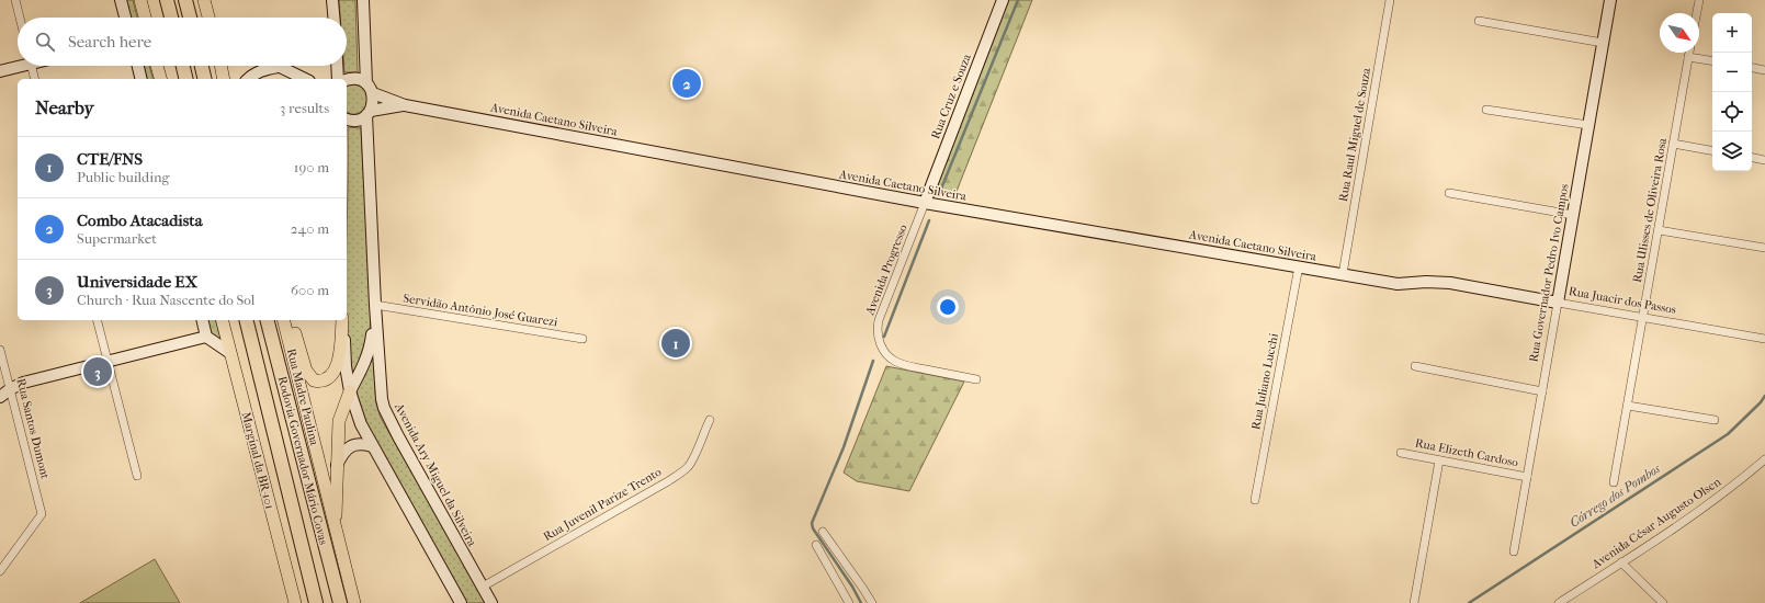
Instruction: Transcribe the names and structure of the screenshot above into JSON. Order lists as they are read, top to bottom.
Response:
{
  "streets": {
    "highway": ["Rodovia Governador Mário Covas"],
    "main road": ["Rua Madre Paulina", "Marginal da BR-101"],
    "street": [
      "Rua Cruz e Souza",
      "Avenida Caetano Silveira",
      "Rua Raul Miguel de Souza",
      "Rua Ulisses de Oliveira Rosa",
      "Avenida Progresso",
      "Rua Governador Pedro Ivo Campos",
      "Rua Juacir dos Passos",
      "Servidão Antônio José Guarezi",
      "Rua Juliano Lucchi",
      "Rua Santos Dumont",
      "Rua Elizeth Cardoso",
      "Avenida Ary Miguel da Silveira",
      "Rua Juvenil Parize Trento",
      "Avenida César Augusto Olsen"
    ]
  },
  "crossings": [
    ["Rua Cruz e Souza", "Avenida Caetano Silveira"],
    ["Rua Cruz e Souza", "Avenida Progresso"],
    ["Avenida Caetano Silveira", "Rua Raul Miguel de Souza"],
    ["Avenida Caetano Silveira", "Avenida Progresso"],
    ["Avenida Caetano Silveira", "Rua Juacir dos Passos"],
    ["Avenida Caetano Silveira", "Rua Juliano Lucchi"],
    ["Avenida Caetano Silveira", "Avenida Ary Miguel da Silveira"],
    ["Rua Ulisses de Oliveira Rosa", "Rua Juacir dos Passos"],
    ["Rua Governador Pedro Ivo Campos", "Rua Juacir dos Passos"],
    ["Rua Governador Pedro Ivo Campos", "Rua Elizeth Cardoso"],
    ["Servidão Antônio José Guarezi", "Avenida Ary Miguel da Silveira"],
    ["Avenida Ary Miguel da Silveira", "Rua Juvenil Parize Trento"]
  ],
  "water": ["Córrego dos Pombos"],
  "north": "bottom right",
  "page": {
    "map_buttons": ["+", "−"],
    "search": "Search here",
    "pins": ["2", "1", "3"],
    "heading": ["Nearby", "3 results"],
    "list": [
      {
        "mark": "1",
        "name": "CTE/FNS",
        "note": "Public building",
        "value": "190 m"
      },
      {
        "mark": "2",
        "name": "Combo Atacadista",
        "note": "Supermarket",
        "value": "240 m"
      },
      {
        "mark": "3",
        "name": "Universidade EX",
        "note": "Church · Rua Nascente do Sol",
        "value": "600 m"
      }
    ]
  }
}
